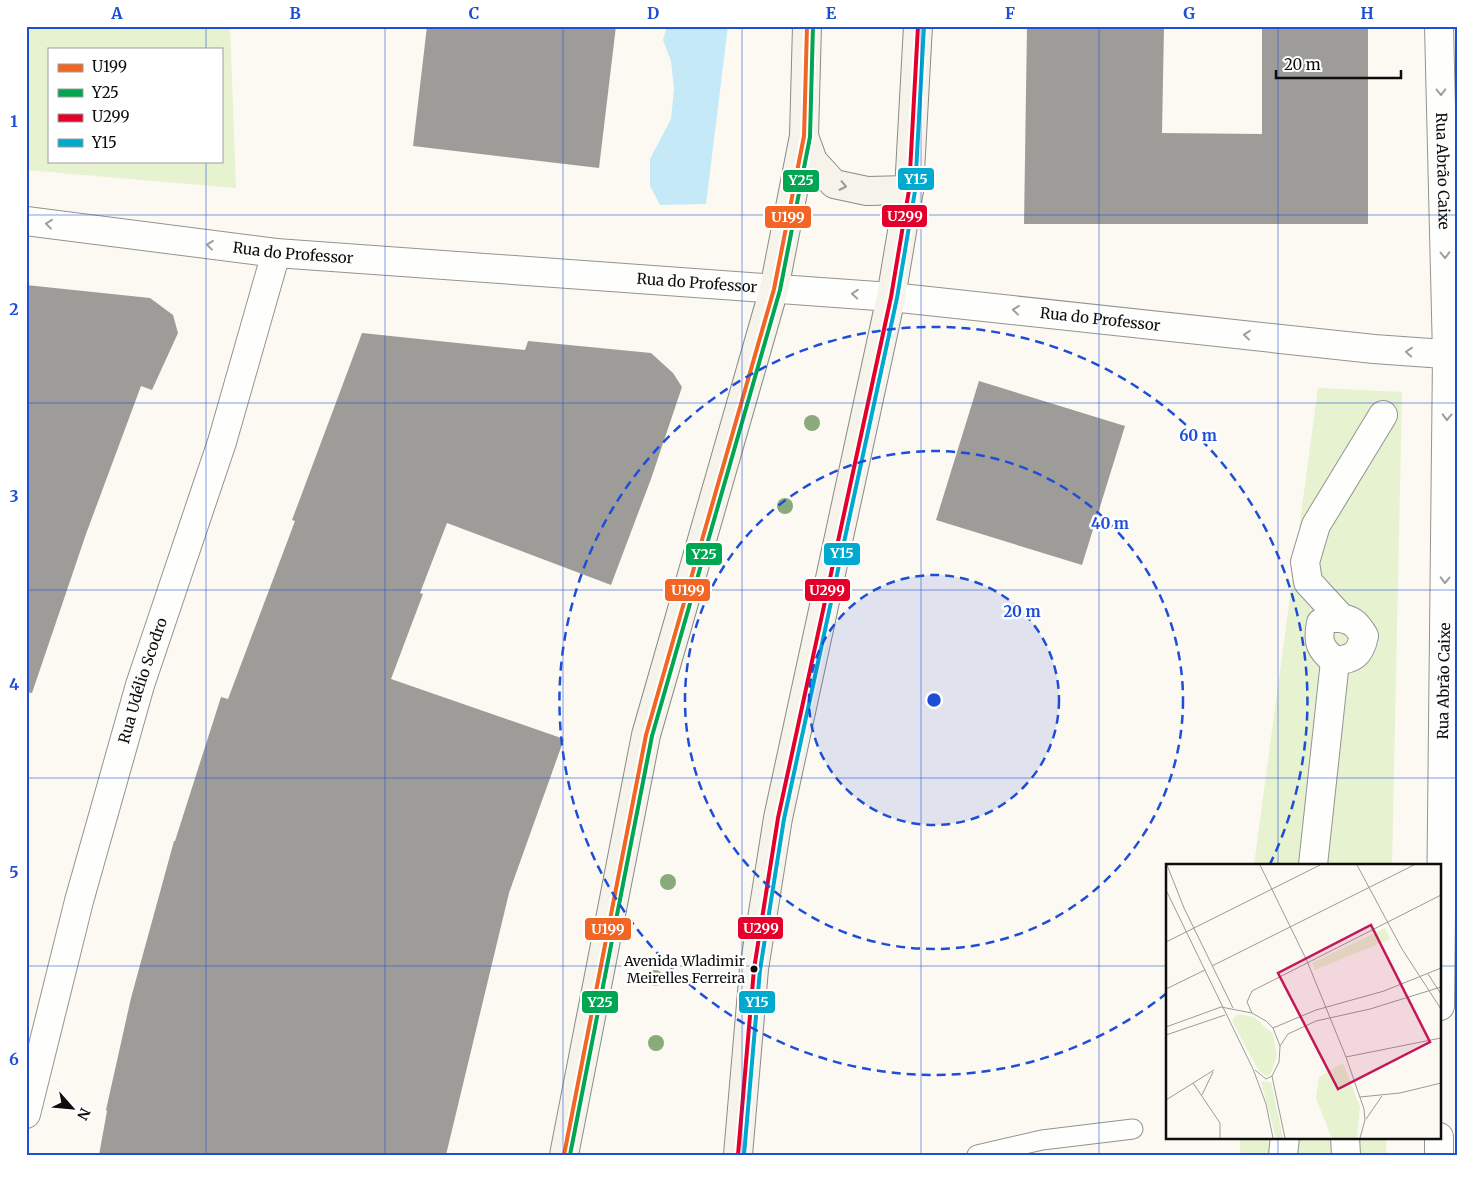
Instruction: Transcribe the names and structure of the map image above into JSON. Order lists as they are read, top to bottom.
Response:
{
  "streets": {
    "street": ["Rua Abrão Caixe", "Rua do Professor", "Rua Udélio Scodro"]
  },
  "crossings": [
    ["Rua Abrão Caixe", "Rua do Professor"],
    ["Rua do Professor", "Rua Udélio Scodro"]
  ],
  "one_way": ["Rua Abrão Caixe", "Rua do Professor"],
  "places": ["Avenida Wladimir Meirelles Ferreira"],
  "lines": [
    "transit line U199",
    "transit line Y25",
    "transit line U299",
    "transit line Y15"
  ],
  "legend": [
    "U199",
    "Y25",
    "U299",
    "Y15"
  ],
  "scale_bar": "20 m",
  "north": "bottom right",
  "grid": {
    "columns": [
      "A",
      "B",
      "C",
      "D",
      "E",
      "F",
      "G",
      "H"
    ],
    "rows": [
      "1",
      "2",
      "3",
      "4",
      "5",
      "6"
    ]
  },
  "rings": ["60 m", "40 m", "20 m"]
}
